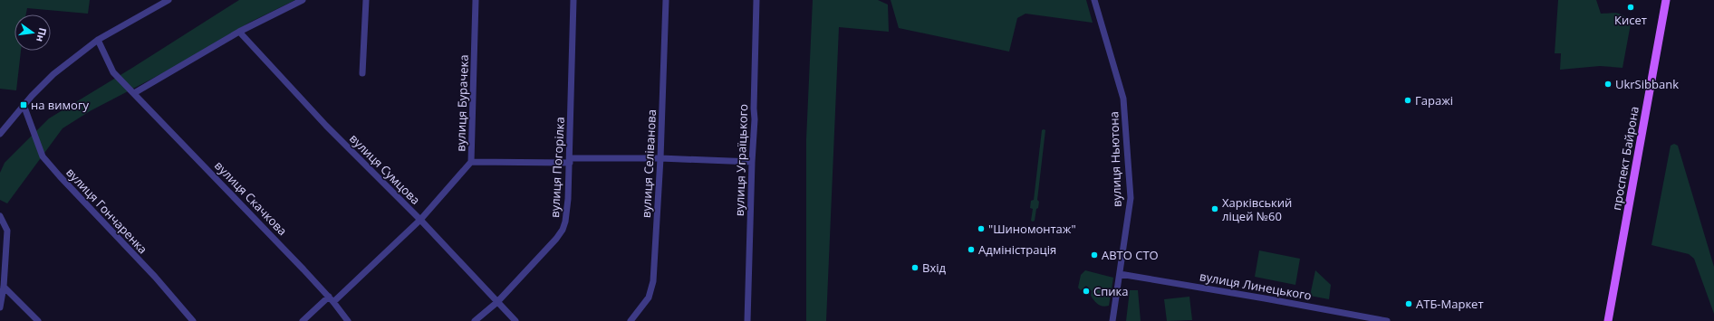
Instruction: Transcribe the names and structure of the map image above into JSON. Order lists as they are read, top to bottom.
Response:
{
  "streets": {
    "main road": ["проспект Байрона"],
    "street": [
      "вулиця Бурачека",
      "вулиця Ньютона",
      "вулиця Уграїцького",
      "вулиця Селіванова",
      "вулиця Погорілка",
      "вулиця Сумцова",
      "вулиця Скачкова",
      "вулиця Гончаренка",
      "вулиця Линецького"
    ]
  },
  "crossings": [
    ["вулиця Бурачека", "вулиця Сумцова"],
    ["вулиця Бурачека", "вулиця Скачкова"],
    ["вулиця Ньютона", "вулиця Линецького"],
    ["вулиця Погорілка", "вулиця Сумцова"]
  ],
  "places": {
    "other": [
      "Кисет",
      "UkrSibbank",
      "Гаражі",
      "Харківський ліцей №60",
      "\"Шиномонтаж\"",
      "Адміністрація",
      "АВТО СТО",
      "Вхід",
      "Спика",
      "АТБ-Маркет"
    ],
    "transit": ["на вимогу"]
  },
  "north": "right"
}
